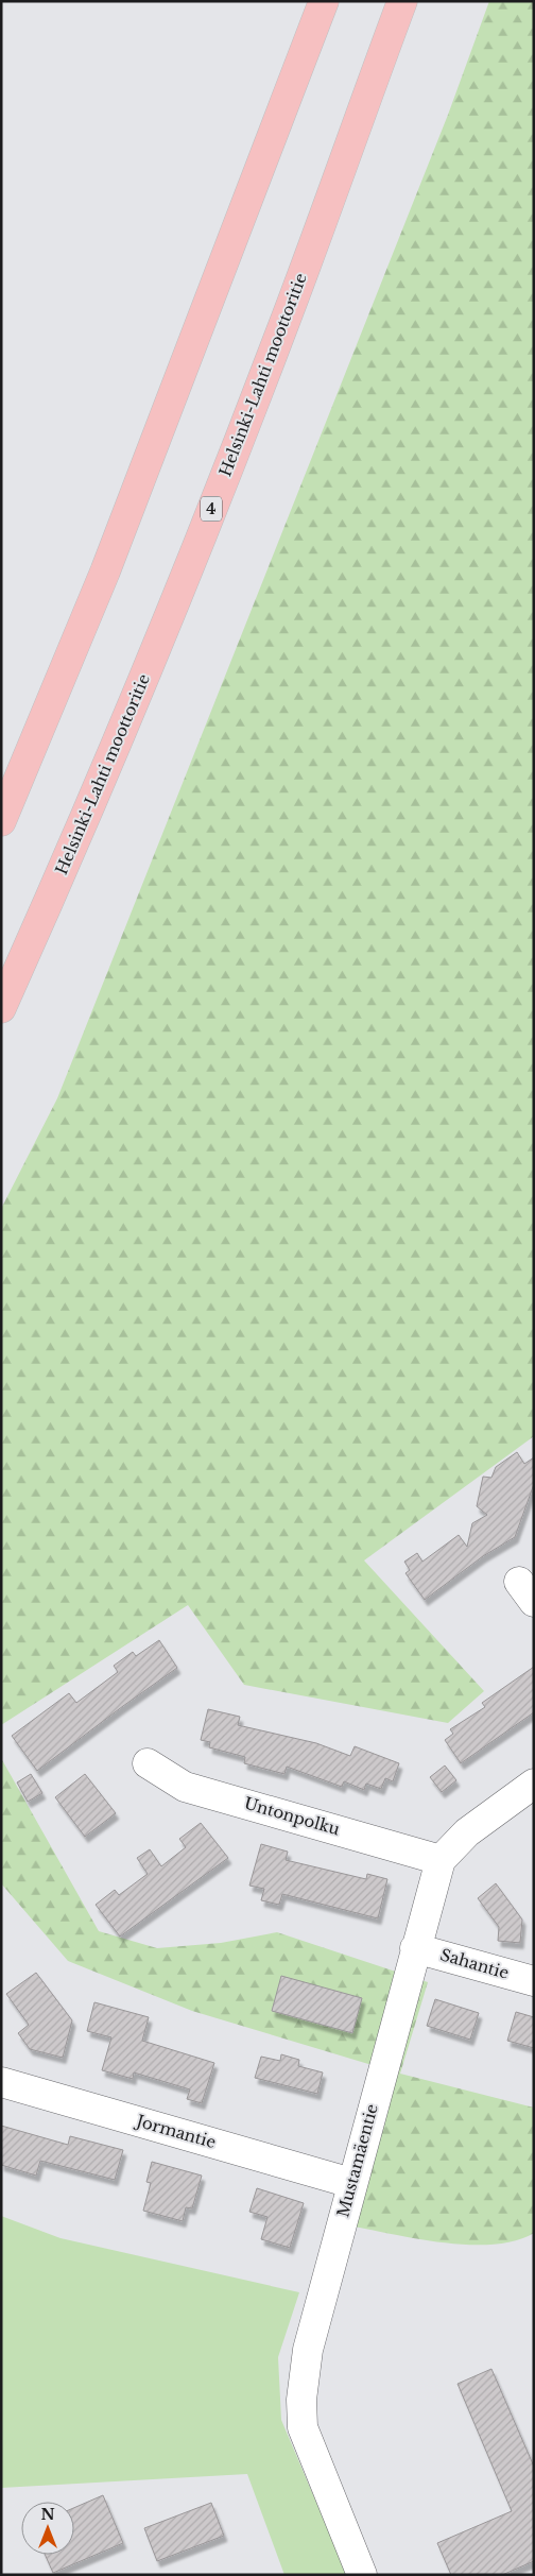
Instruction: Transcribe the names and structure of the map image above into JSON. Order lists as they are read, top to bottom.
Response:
{
  "streets": {
    "highway": ["Helsinki-Lahti moottoritie", "4"],
    "street": [
      "Untonpolku",
      "Sahantie",
      "Jormantie",
      "Mustamäentie"
    ]
  },
  "crossings": [
    ["Untonpolku", "Mustamäentie"],
    ["Sahantie", "Mustamäentie"],
    ["Jormantie", "Mustamäentie"]
  ],
  "north": "top"
}
